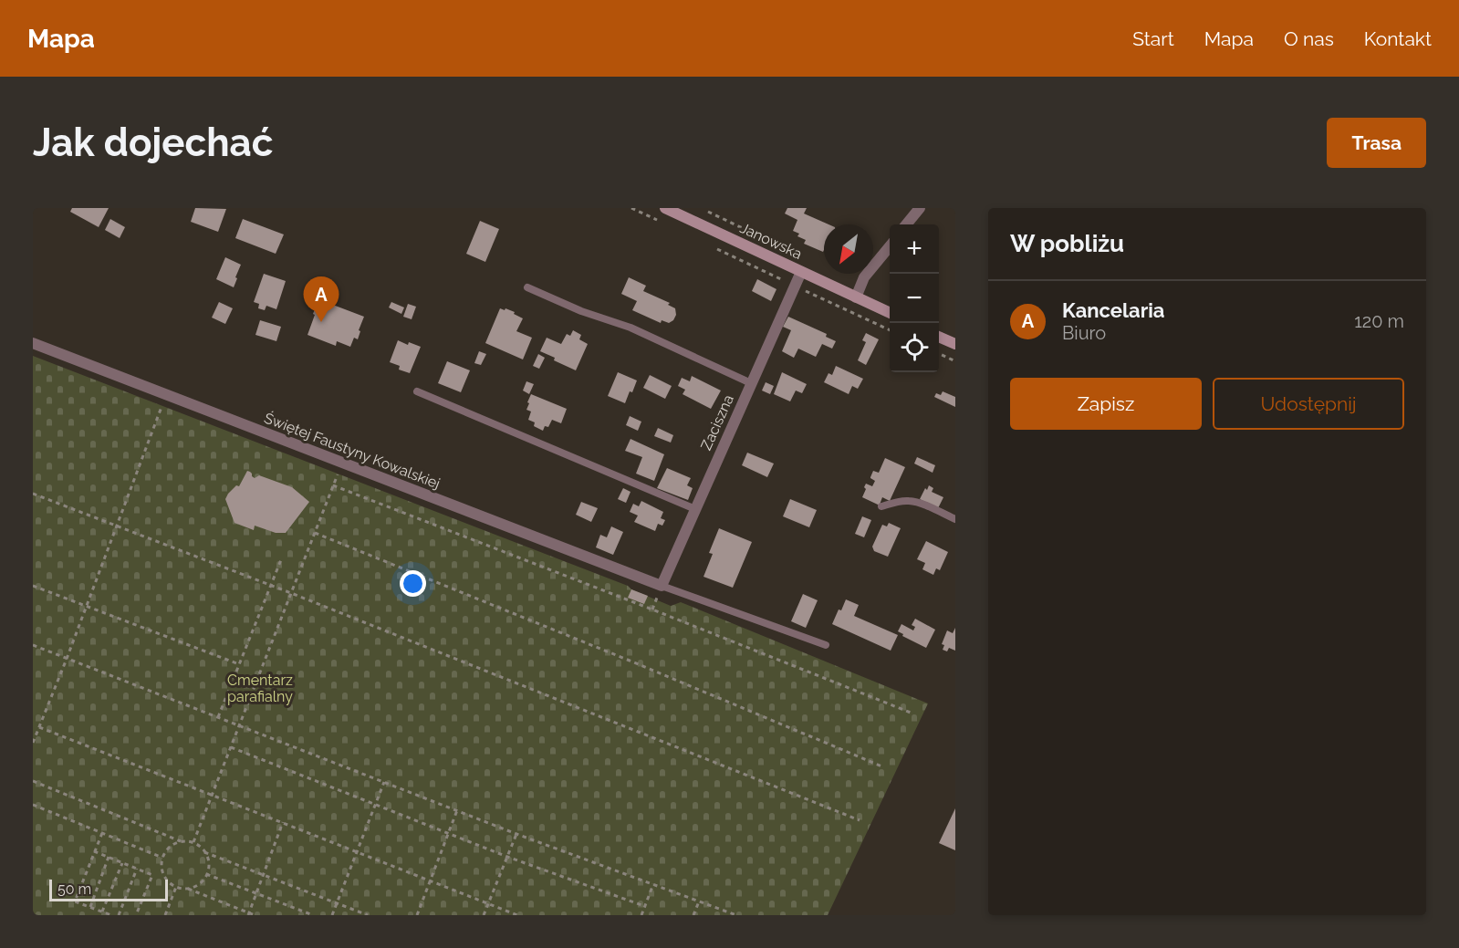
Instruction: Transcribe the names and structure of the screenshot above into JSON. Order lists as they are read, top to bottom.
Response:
{
  "streets": {
    "main road": ["Janowska"],
    "street": ["Zaciszna", "Świętej Faustyny Kowalskiej"]
  },
  "crossings": [
    ["Janowska", "Zaciszna"],
    ["Zaciszna", "Świętej Faustyny Kowalskiej"]
  ],
  "parks": ["Cmentarz parafialny"],
  "scale_bar": "50 m",
  "north": "bottom left",
  "page": {
    "header": "Mapa",
    "nav": [
      "Start",
      "Mapa",
      "O nas",
      "Kontakt"
    ],
    "buttons": [
      "Trasa",
      ["Zapisz", "Udostępnij"]
    ],
    "title": "Jak dojechać",
    "heading": "W pobliżu",
    "map_buttons": ["+", "−"],
    "pins": "A",
    "list": [
      {
        "mark": "A",
        "name": "Kancelaria",
        "note": "Biuro",
        "value": "120 m"
      }
    ],
    "scale": "50 m"
  }
}
